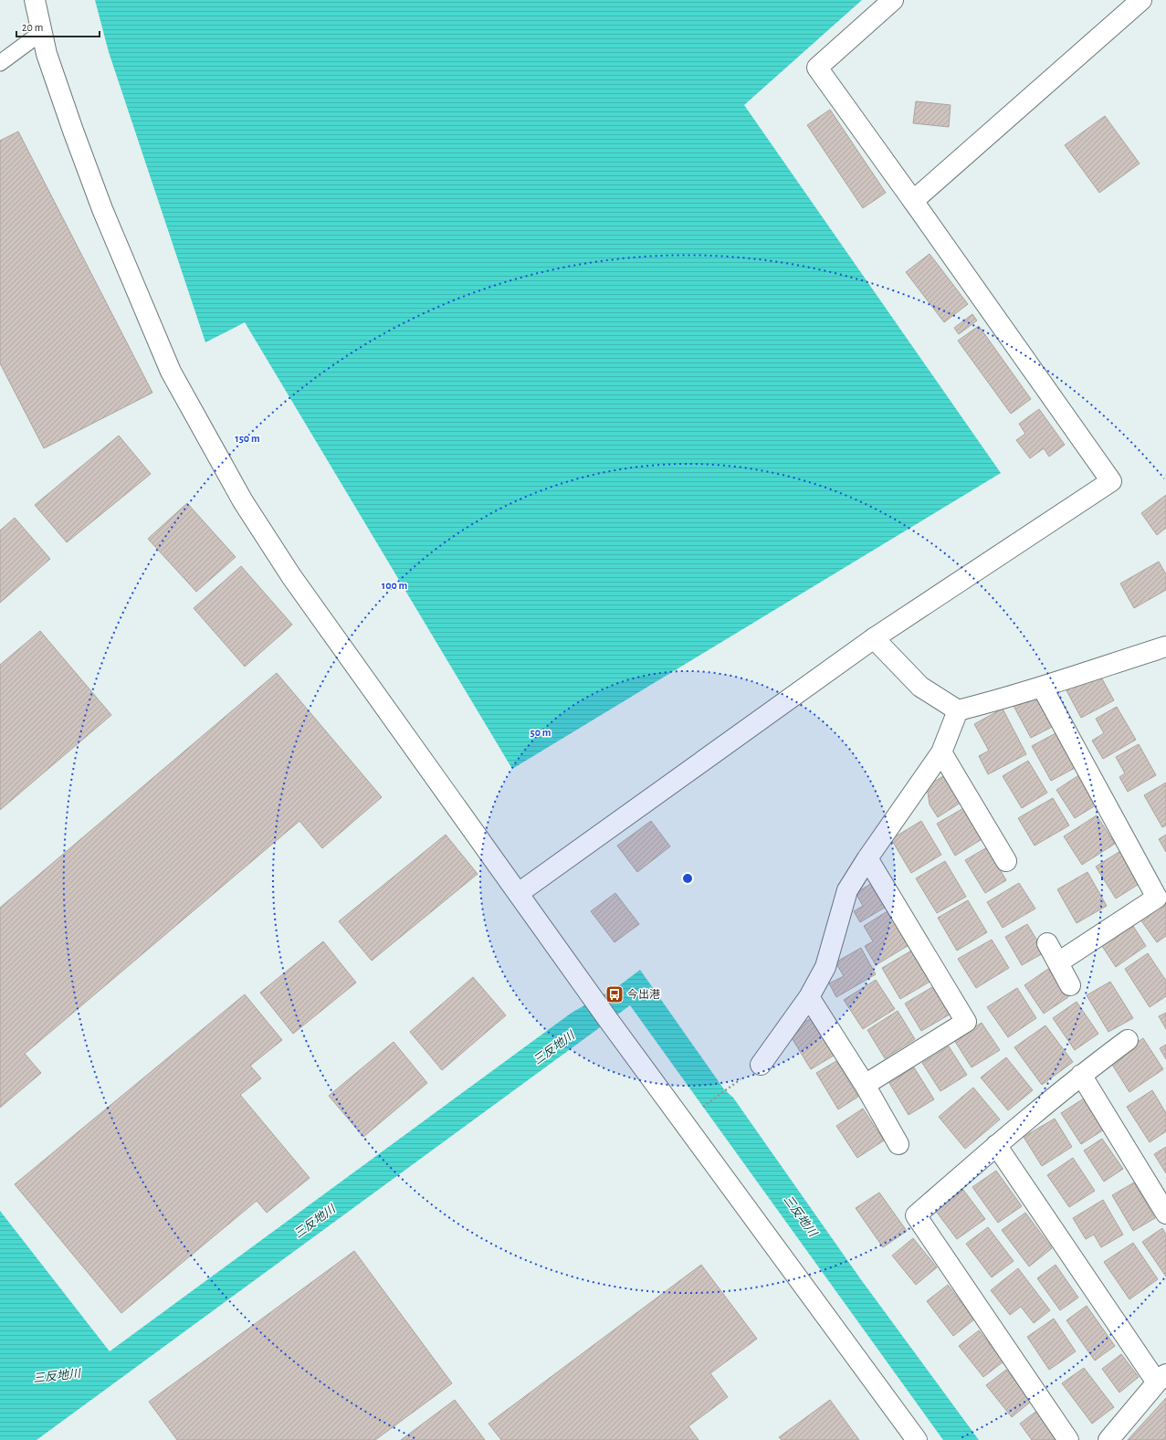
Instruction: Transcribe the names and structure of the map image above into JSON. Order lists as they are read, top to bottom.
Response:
{
  "water": ["三反地川"],
  "places": {
    "bus stop": ["今出港"]
  },
  "scale_bar": "20 m",
  "rings": ["150 m", "100 m", "50 m"]
}
